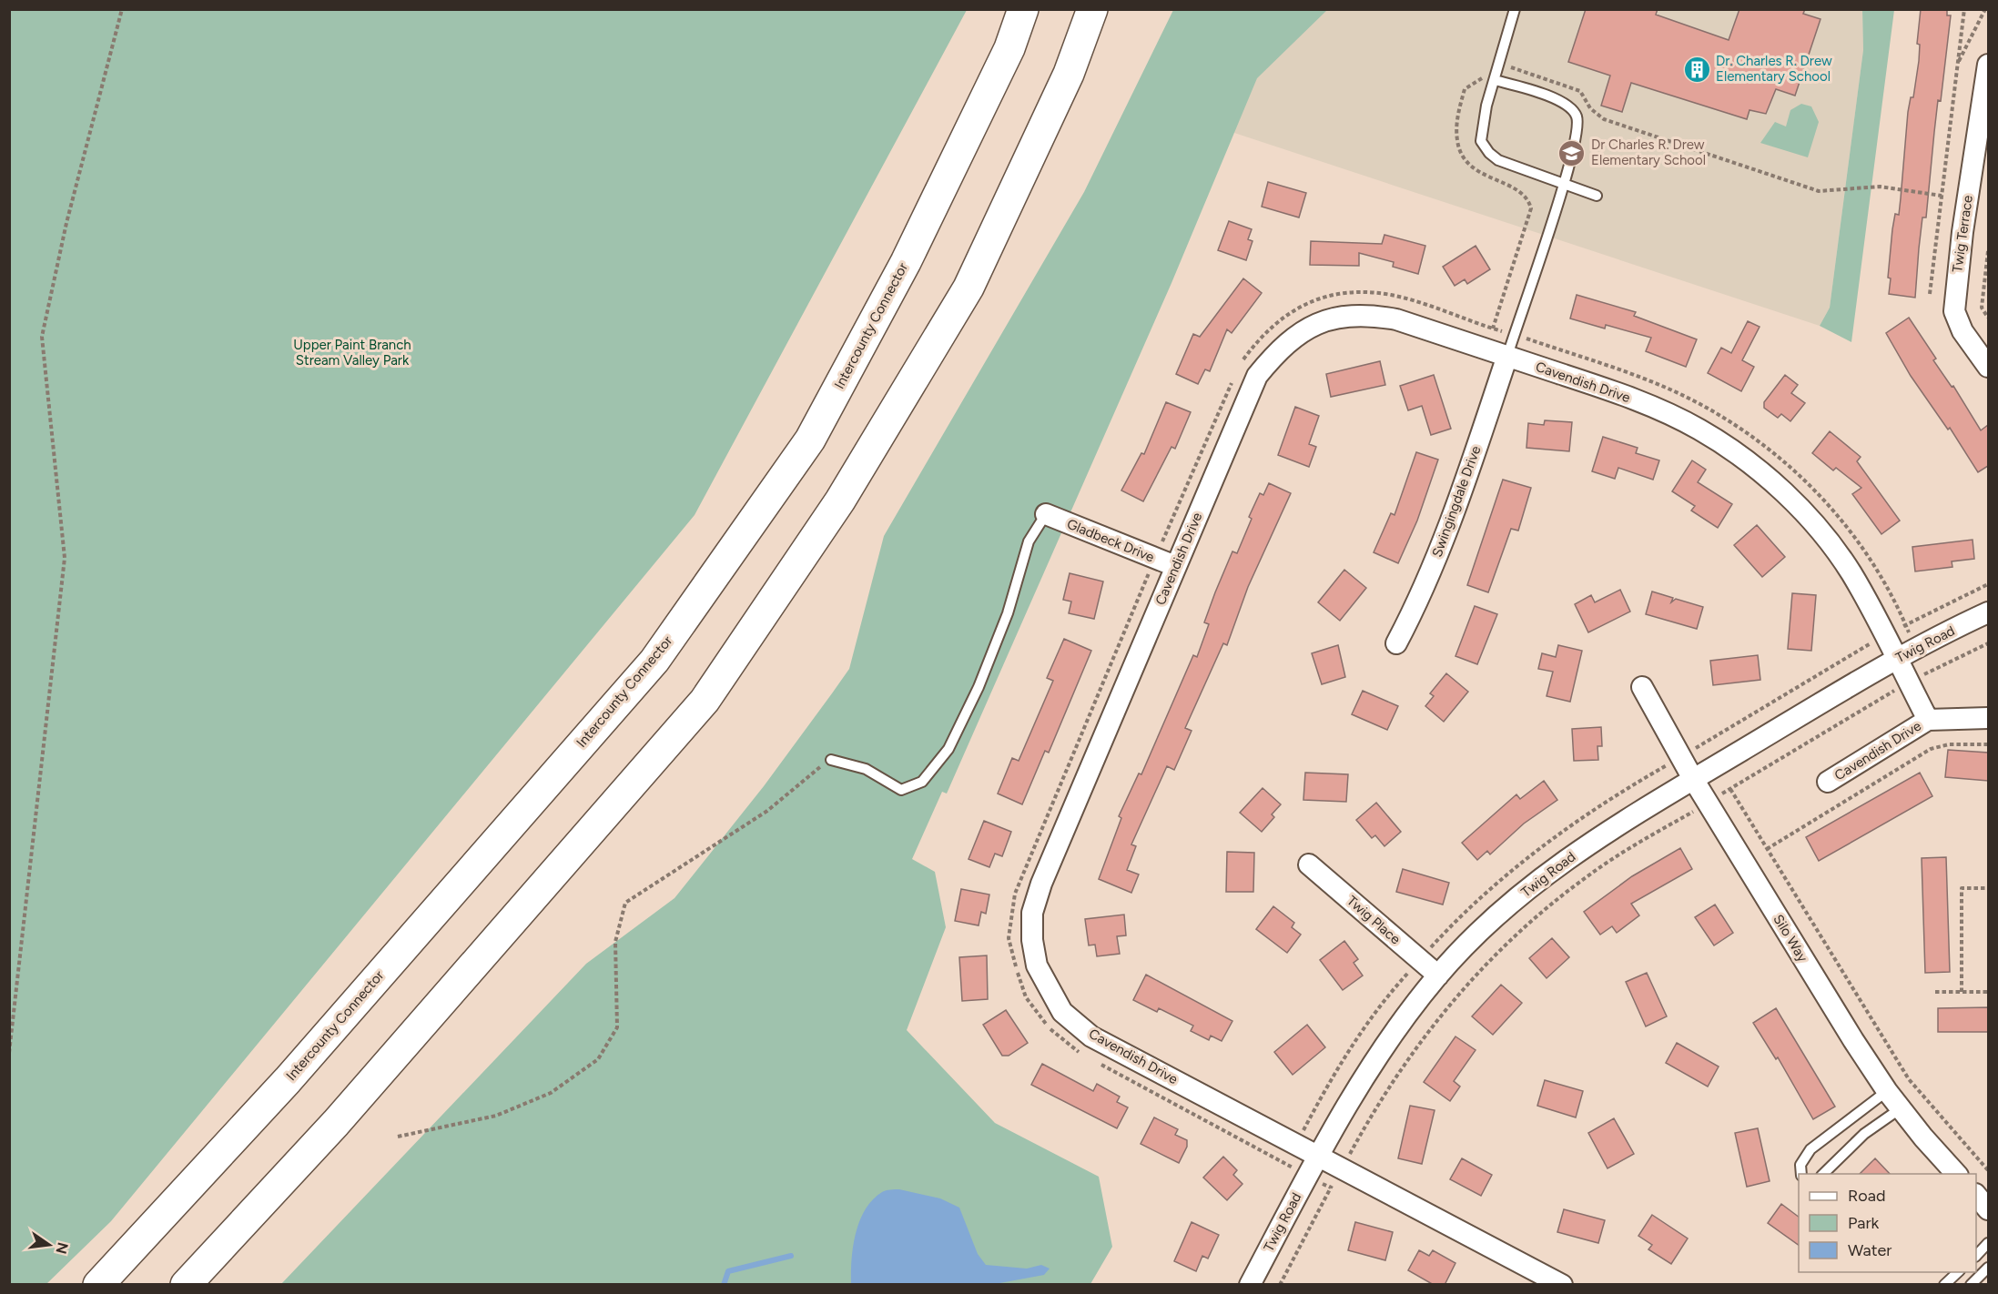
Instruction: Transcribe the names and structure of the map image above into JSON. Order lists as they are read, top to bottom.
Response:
{
  "streets": {
    "highway": ["Intercounty Connector"],
    "street": [
      "Twig Terrace",
      "Cavendish Drive",
      "Swingingdale Drive",
      "Gladbeck Drive",
      "Twig Road",
      "Twig Place",
      "Silo Way"
    ]
  },
  "crossings": [
    ["Cavendish Drive", "Swingingdale Drive"],
    ["Cavendish Drive", "Gladbeck Drive"],
    ["Cavendish Drive", "Twig Road"],
    ["Twig Road", "Twig Place"],
    ["Twig Road", "Silo Way"]
  ],
  "parks": ["Upper Paint Branch Stream Valley Park"],
  "places": {
    "building": ["Dr. Charles R. Drew Elementary School"],
    "school or university": ["Dr Charles R. Drew Elementary School"]
  },
  "legend": ["Road", "Park", "Water"],
  "north": "right"
}
